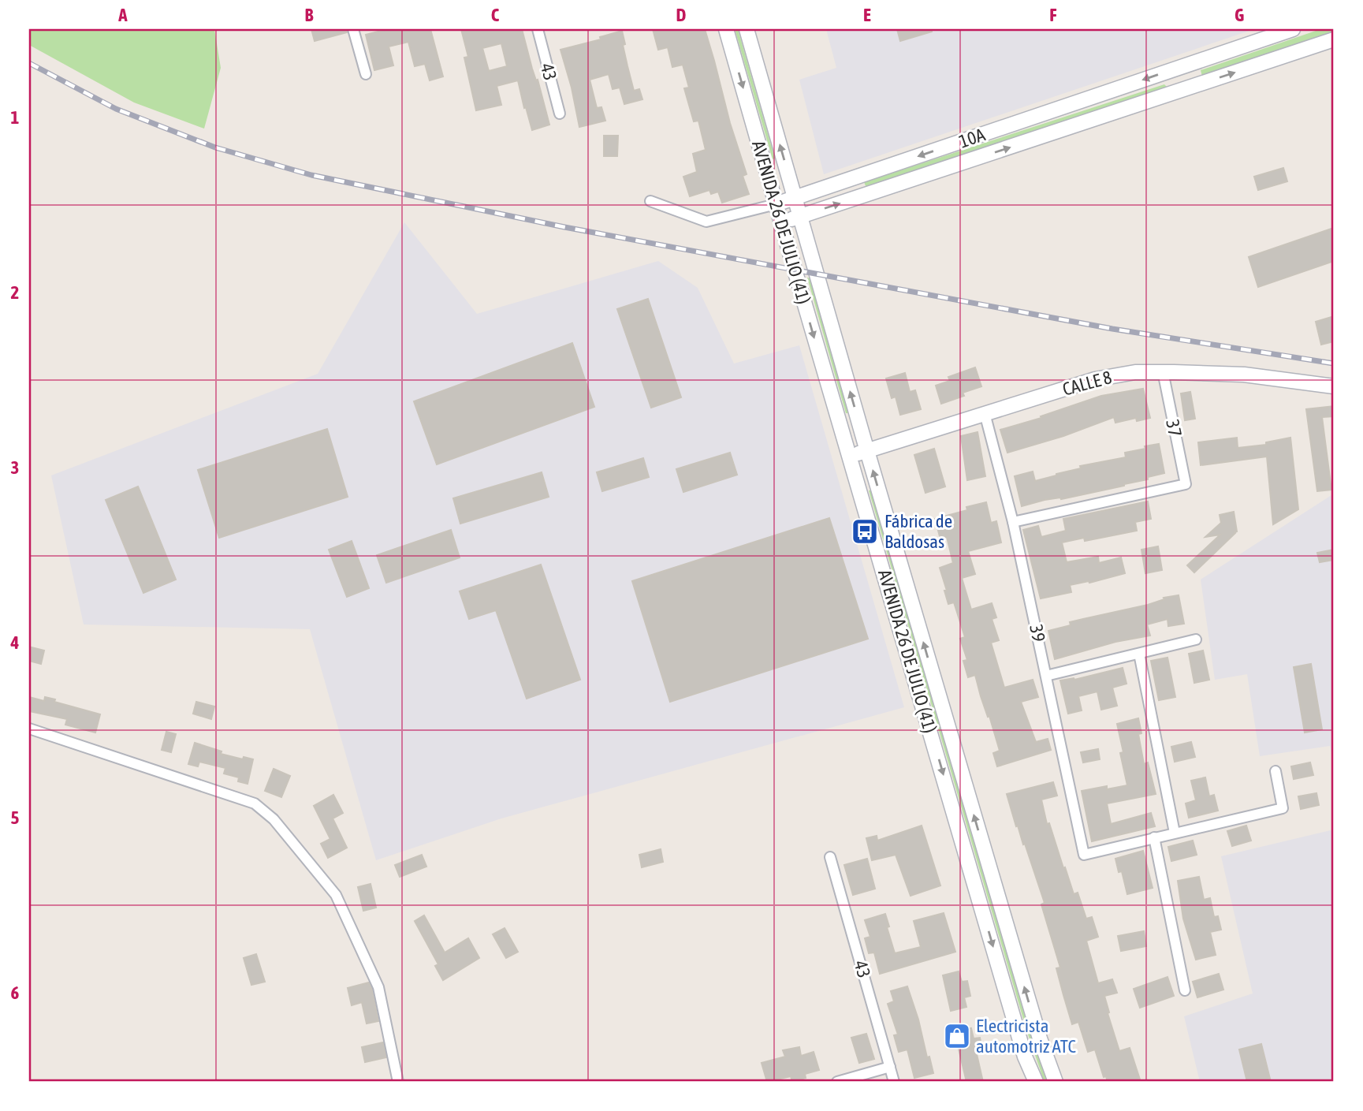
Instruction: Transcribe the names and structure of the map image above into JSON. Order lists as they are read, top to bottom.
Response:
{
  "streets": {
    "main road": ["10A", "AVENIDA 26 DE JULIO (41)", "CALLE 8"],
    "street": ["43", "37", "39"]
  },
  "crossings": [
    ["10A", "AVENIDA 26 DE JULIO (41)"],
    ["AVENIDA 26 DE JULIO (41)", "CALLE 8"],
    ["CALLE 8", "37"],
    ["CALLE 8", "39"],
    ["37", "39"]
  ],
  "places": {
    "bus stop": ["Fábrica de Baldosas"],
    "shop": ["Electricista automotriz ATC"]
  },
  "grid": {
    "columns": [
      "A",
      "B",
      "C",
      "D",
      "E",
      "F",
      "G"
    ],
    "rows": [
      "1",
      "2",
      "3",
      "4",
      "5",
      "6"
    ]
  }
}
